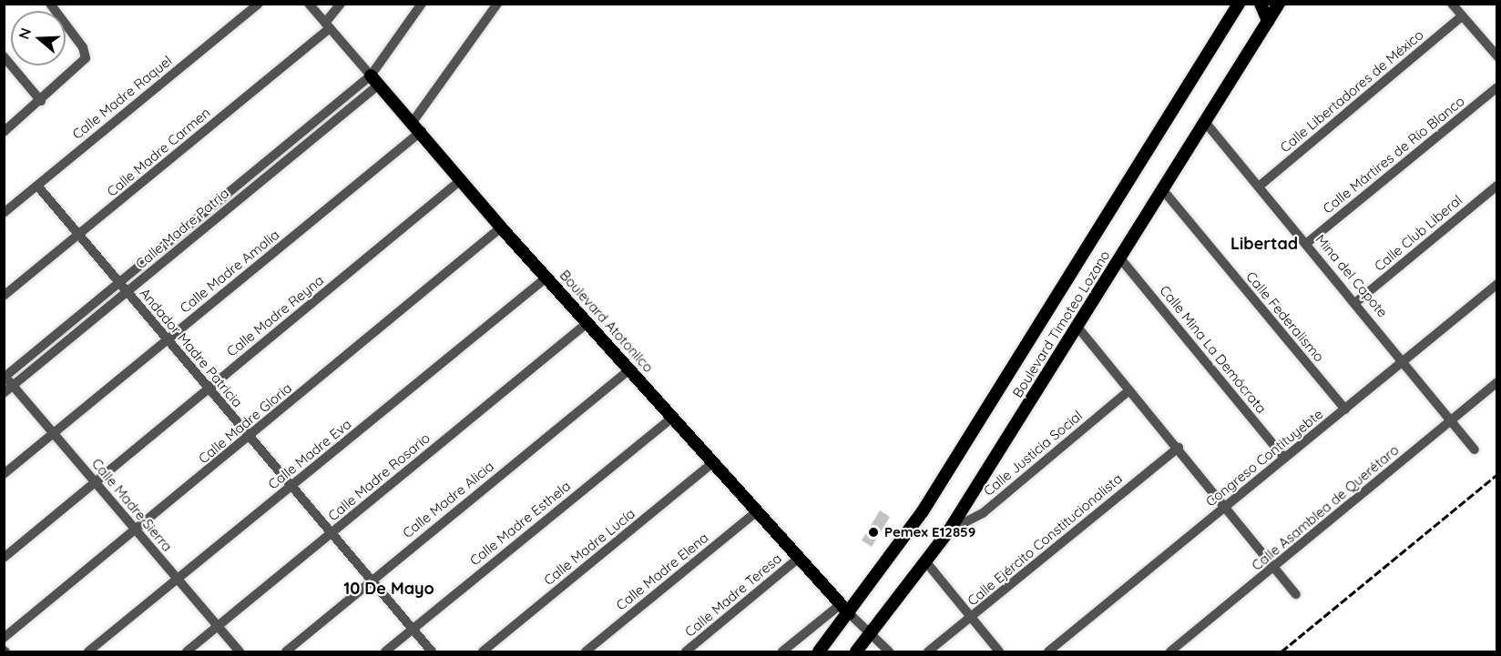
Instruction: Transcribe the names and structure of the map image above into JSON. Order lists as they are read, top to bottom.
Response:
{
  "streets": {
    "main road": ["Boulevard Atotonilco", "Boulevard Timoteo Lozano"],
    "street": [
      "Calle Libertadores de México",
      "Calle Madre Raquel",
      "Calle Madre Carmen",
      "Calle Mártires de Río Blanco",
      "Calle Madre Patria",
      "Calle Club Liberal",
      "Calle Madre Amalia",
      "Mina del Capote",
      "Calle Madre Reyna",
      "Calle Federalismo",
      "Andador Madre Patricia",
      "Calle Mina La Demócrata",
      "Calle Madre Gloria",
      "Calle Justicia Social",
      "Calle Madre Eva",
      "Congreso Contituyebte",
      "Calle Madre Rosario",
      "Calle Madre Alicia",
      "Calle Madre Sierra",
      "Calle Asamblea de Querétaro",
      "Calle Madre Esthela",
      "Calle Ejército Constitucionalista",
      "Calle Madre Lucía",
      "Calle Madre Elena",
      "Calle Madre Teresa"
    ]
  },
  "crossings": [
    ["Calle Libertadores de México", "Mina del Capote"],
    ["Calle Madre Raquel", "Andador Madre Patricia"],
    ["Calle Madre Carmen", "Boulevard Atotonilco"],
    ["Calle Madre Carmen", "Andador Madre Patricia"],
    ["Calle Mártires de Río Blanco", "Mina del Capote"],
    ["Calle Madre Patria", "Boulevard Atotonilco"],
    ["Calle Madre Patria", "Andador Madre Patricia"],
    ["Calle Madre Patria", "Calle Madre Sierra"],
    ["Calle Club Liberal", "Mina del Capote"],
    ["Calle Madre Amalia", "Boulevard Atotonilco"],
    ["Calle Madre Amalia", "Andador Madre Patricia"],
    ["Calle Madre Amalia", "Calle Madre Sierra"],
    ["Mina del Capote", "Boulevard Timoteo Lozano"],
    ["Mina del Capote", "Congreso Contituyebte"],
    ["Mina del Capote", "Calle Asamblea de Querétaro"],
    ["Calle Madre Reyna", "Boulevard Atotonilco"],
    ["Calle Madre Reyna", "Andador Madre Patricia"],
    ["Calle Madre Reyna", "Calle Madre Sierra"],
    ["Calle Federalismo", "Boulevard Timoteo Lozano"],
    ["Calle Federalismo", "Congreso Contituyebte"],
    ["Boulevard Atotonilco", "Boulevard Timoteo Lozano"],
    ["Boulevard Atotonilco", "Calle Madre Gloria"],
    ["Boulevard Atotonilco", "Calle Madre Eva"],
    ["Boulevard Atotonilco", "Calle Madre Rosario"],
    ["Boulevard Atotonilco", "Calle Madre Alicia"],
    ["Boulevard Atotonilco", "Calle Madre Esthela"],
    ["Boulevard Atotonilco", "Calle Madre Lucía"],
    ["Boulevard Atotonilco", "Calle Madre Elena"],
    ["Boulevard Atotonilco", "Calle Madre Teresa"],
    ["Boulevard Timoteo Lozano", "Calle Mina La Demócrata"],
    ["Boulevard Timoteo Lozano", "Calle Justicia Social"],
    ["Andador Madre Patricia", "Calle Madre Gloria"],
    ["Andador Madre Patricia", "Calle Madre Eva"],
    ["Andador Madre Patricia", "Calle Madre Rosario"],
    ["Andador Madre Patricia", "Calle Madre Alicia"],
    ["Andador Madre Patricia", "Calle Madre Esthela"],
    ["Calle Mina La Demócrata", "Congreso Contituyebte"],
    ["Calle Madre Gloria", "Calle Madre Sierra"],
    ["Calle Madre Eva", "Calle Madre Sierra"],
    ["Calle Madre Rosario", "Calle Madre Sierra"]
  ],
  "districts": ["Libertad", "10 De Mayo"],
  "places": ["Pemex E12859"],
  "north": "left"
}
